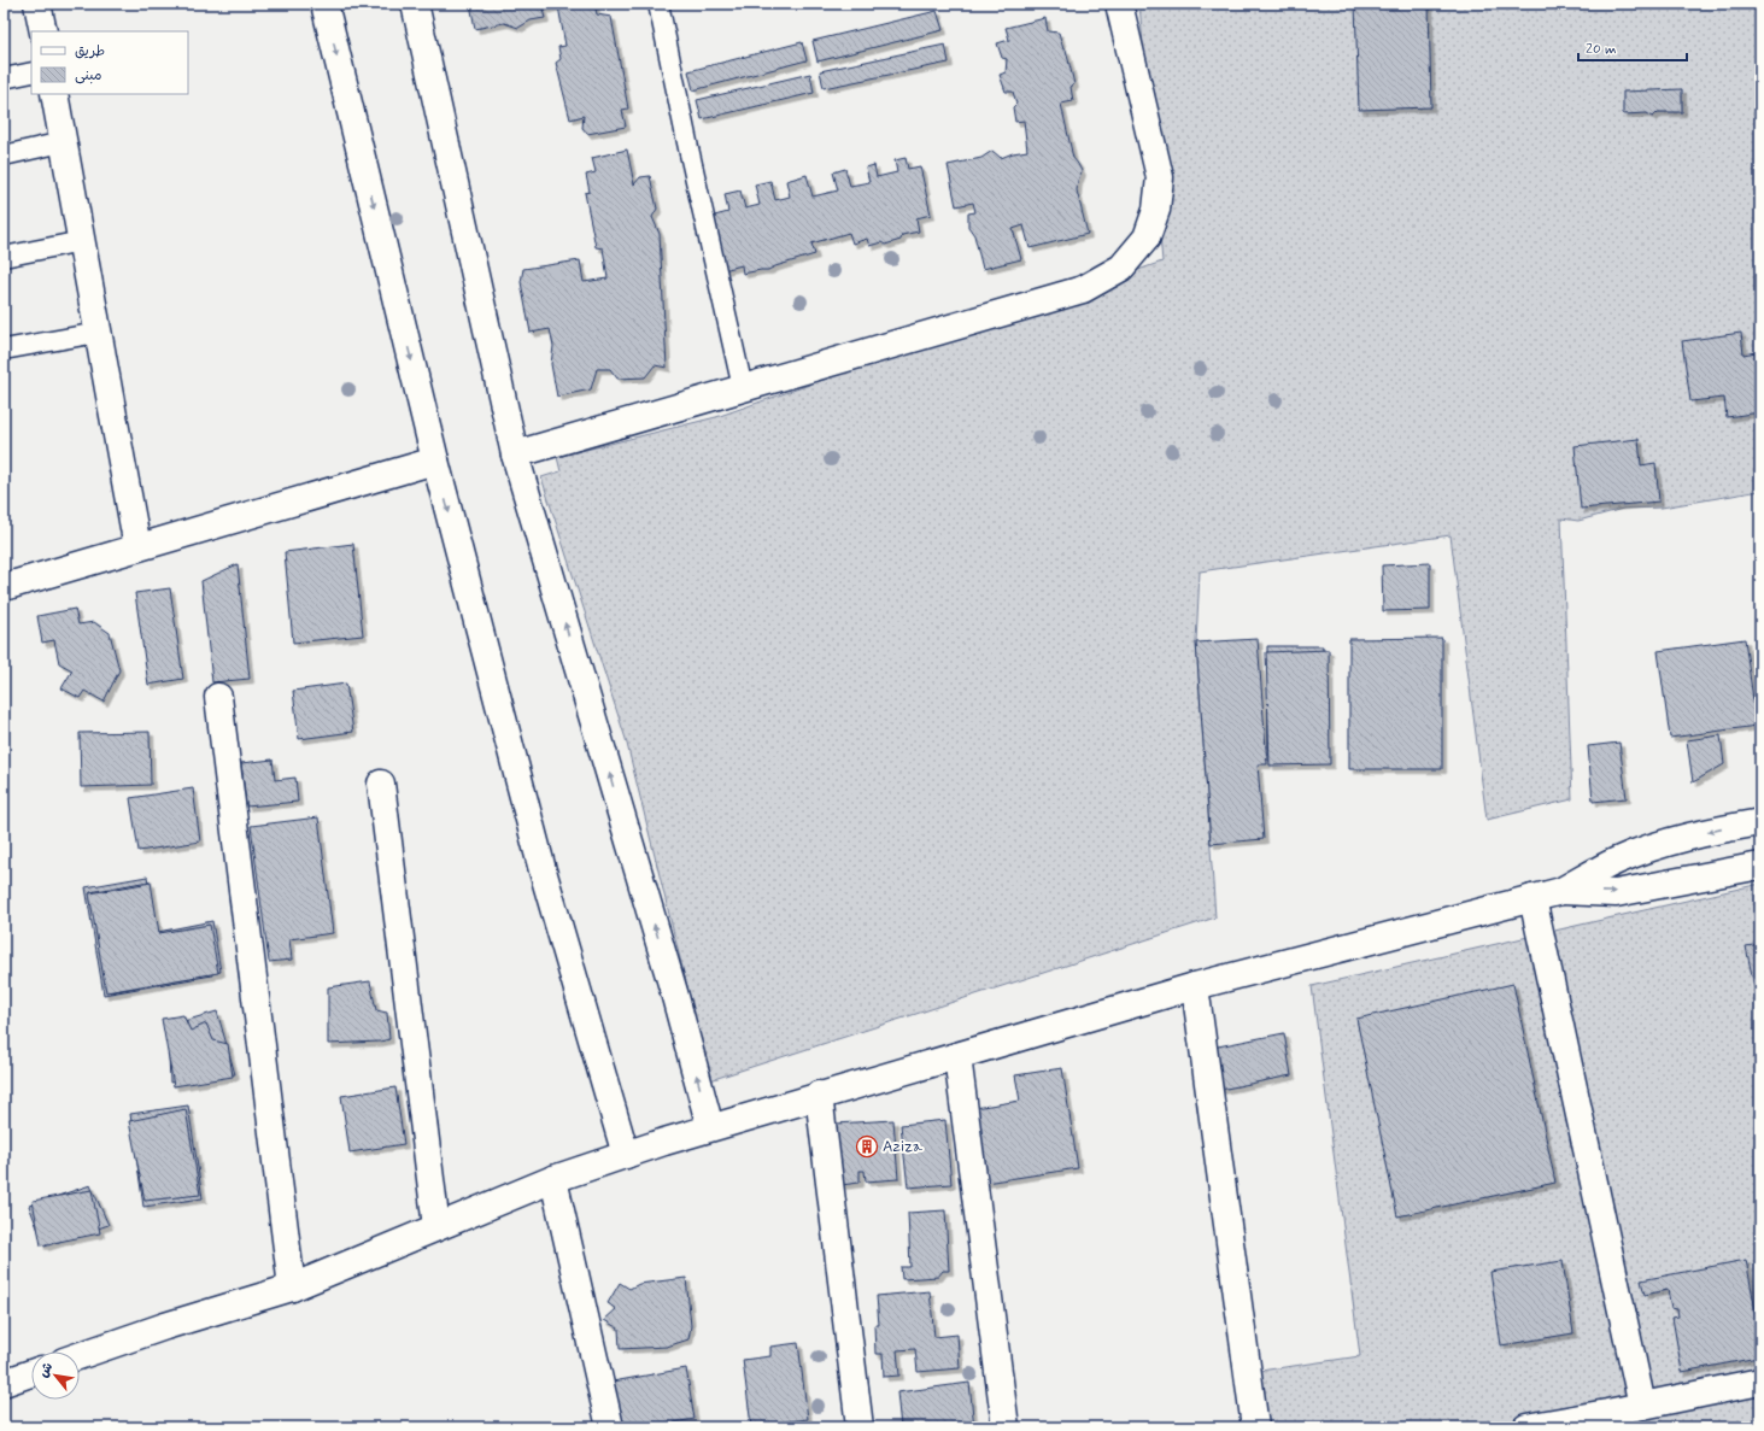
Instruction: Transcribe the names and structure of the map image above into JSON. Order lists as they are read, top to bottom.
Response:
{
  "places": {
    "building": ["Aziza"]
  },
  "legend": ["طريق", "مبنى"],
  "scale_bar": "20 m",
  "north": "top left"
}
